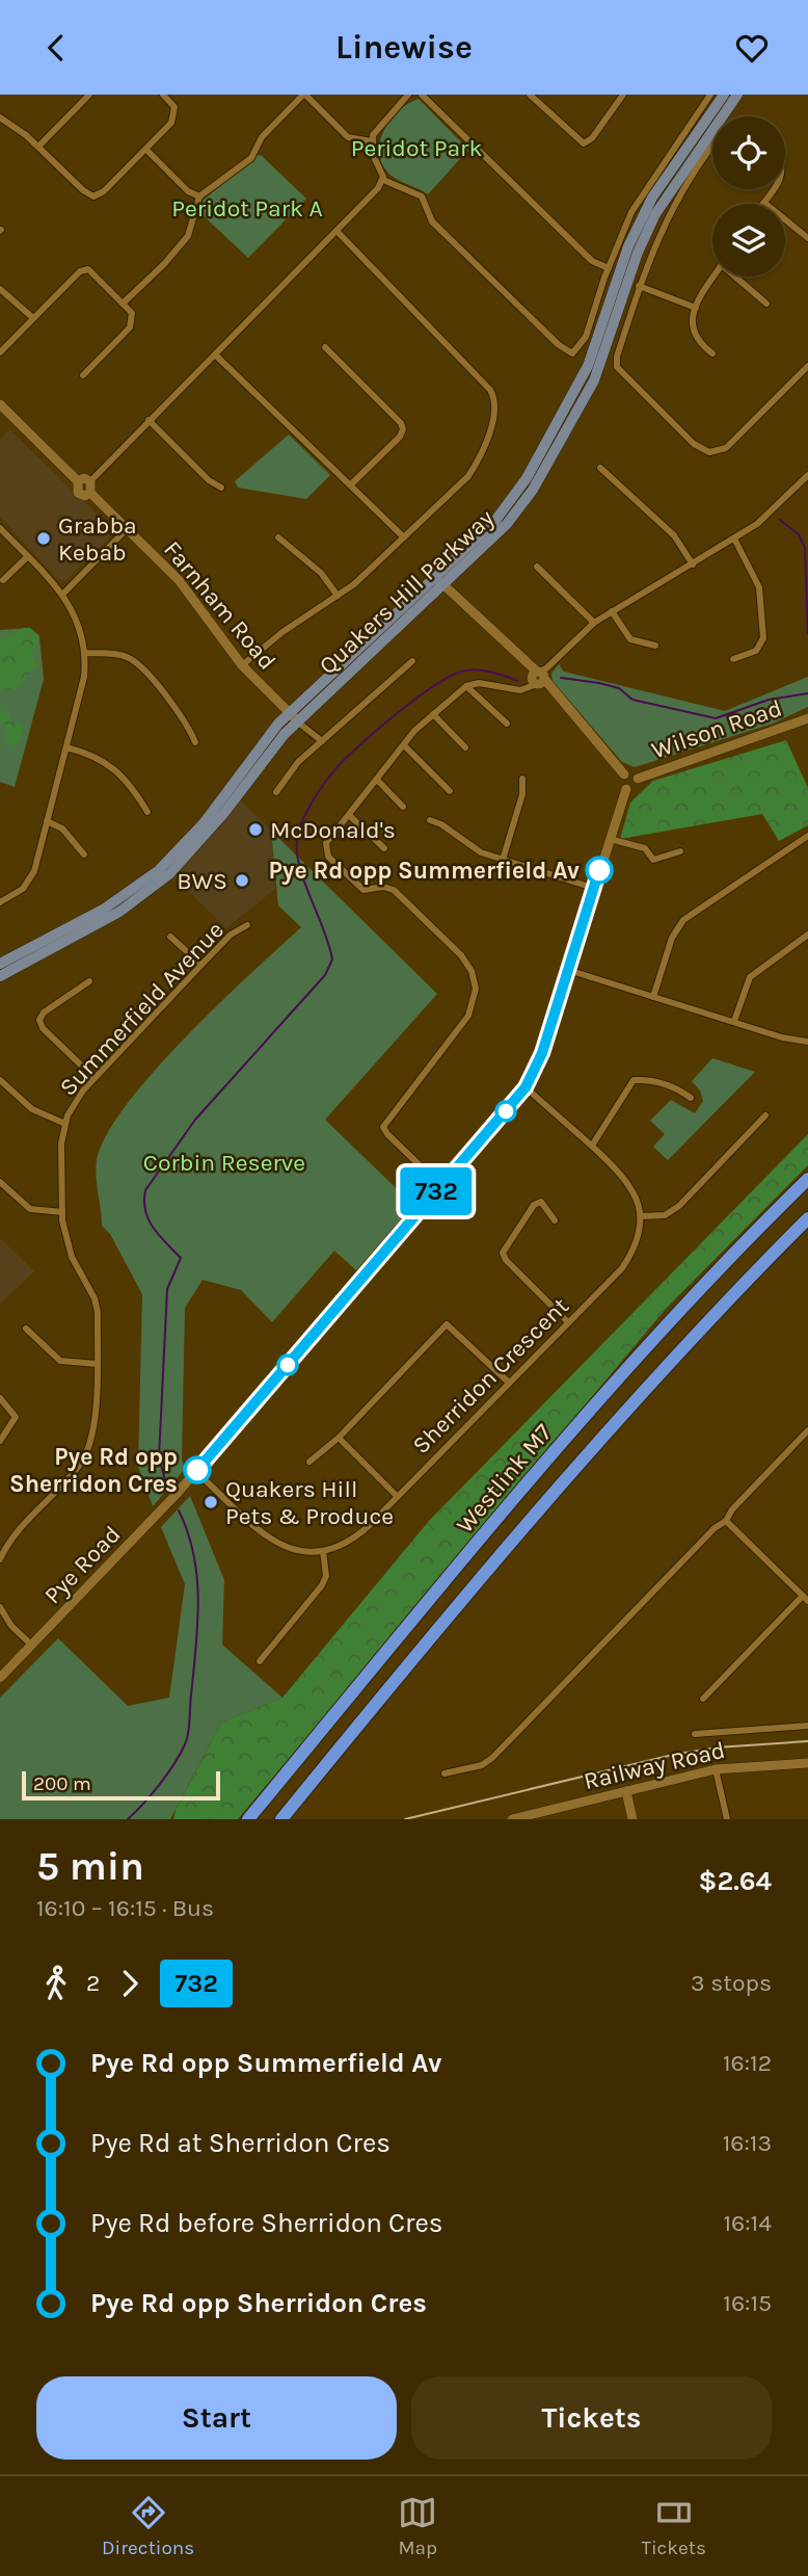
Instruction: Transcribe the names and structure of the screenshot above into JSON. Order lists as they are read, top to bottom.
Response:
{
  "streets": {
    "highway": ["Westlink M7"],
    "main road": ["Quakers Hill Parkway"],
    "street": [
      "Farnham Road",
      "Wilson Road",
      "Summerfield Avenue",
      "Sherridon Crescent",
      "Pye Road",
      "Railway Road"
    ]
  },
  "crossings": [
    ["Quakers Hill Parkway", "Farnham Road"],
    ["Wilson Road", "Pye Road"],
    ["Sherridon Crescent", "Pye Road"]
  ],
  "parks": ["Peridot Park", "Peridot Park A", "Corbin Reserve"],
  "places": [
    "Grabba Kebab",
    "McDonald's",
    "Pye Rd opp Summerfield Av",
    "BWS",
    "Pye Rd opp Sherridon Cres",
    "Quakers Hill Pets & Produce"
  ],
  "lines": ["bus line 732"],
  "scale_bar": "200 m",
  "page": {
    "header": "Linewise",
    "on_map": "732",
    "scale": "200 m",
    "heading": ["5 min", "16:10 – 16:15 · Bus", "$2.64"],
    "legs": ["2", "732", "3 stops"],
    "list": [
      {
        "name": "Pye Rd opp Summerfield Av",
        "value": "16:12"
      },
      {
        "name": "Pye Rd at Sherridon Cres",
        "value": "16:13"
      },
      {
        "name": "Pye Rd before Sherridon Cres",
        "value": "16:14"
      },
      {
        "name": "Pye Rd opp Sherridon Cres",
        "value": "16:15"
      }
    ],
    "buttons": ["Start", "Tickets"],
    "tabs": ["Directions", "Map", "Tickets"]
  }
}
